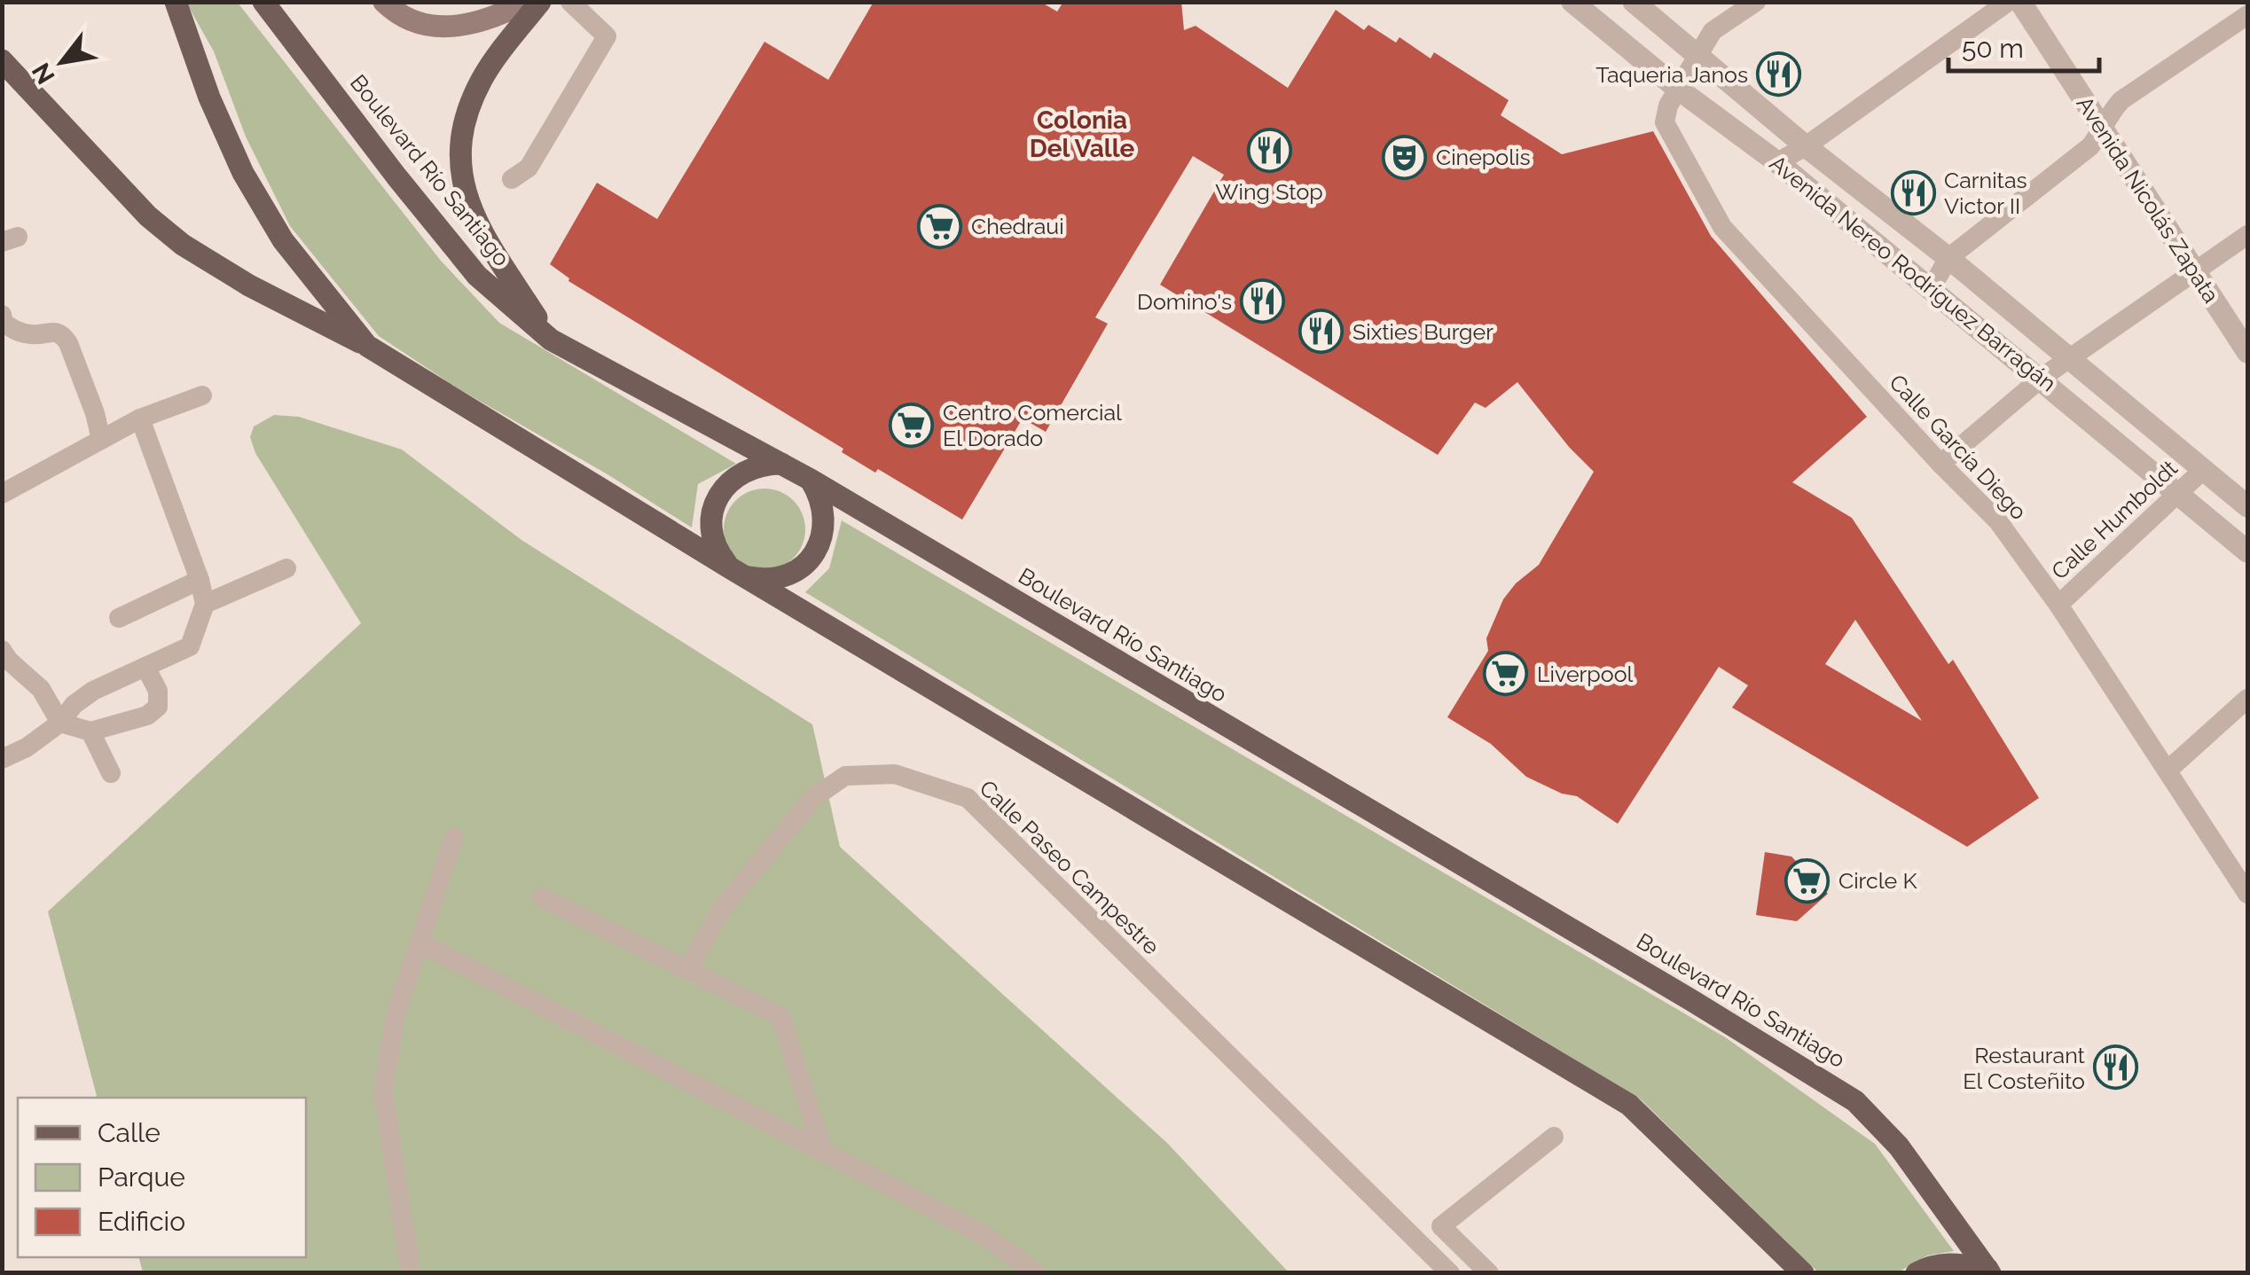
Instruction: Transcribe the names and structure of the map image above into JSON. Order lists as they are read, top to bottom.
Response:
{
  "streets": {
    "main road": ["Boulevard Río Santiago"],
    "street": [
      "Avenida Nicolás Zapata",
      "Avenida Nereo Rodríguez Barragán",
      "Calle García Diego",
      "Calle Humboldt",
      "Calle Paseo Campestre"
    ]
  },
  "crossings": [
    ["Avenida Nereo Rodríguez Barragán", "Calle García Diego"],
    ["Avenida Nereo Rodríguez Barragán", "Calle Humboldt"],
    ["Calle García Diego", "Calle Humboldt"]
  ],
  "districts": ["Colonia Del Valle"],
  "places": {
    "restaurant": [
      "Taqueria Janos",
      "Wing Stop",
      "Carnitas Victor II",
      "Domino's",
      "Sixties Burger",
      "Restaurant El Costeñito"
    ],
    "theatre": ["Cinepolis"],
    "supermarket": [
      "Chedraui",
      "Centro Comercial El Dorado",
      "Liverpool",
      "Circle K"
    ]
  },
  "legend": ["Calle", "Parque", "Edificio"],
  "scale_bar": "50 m",
  "north": "bottom left"
}
